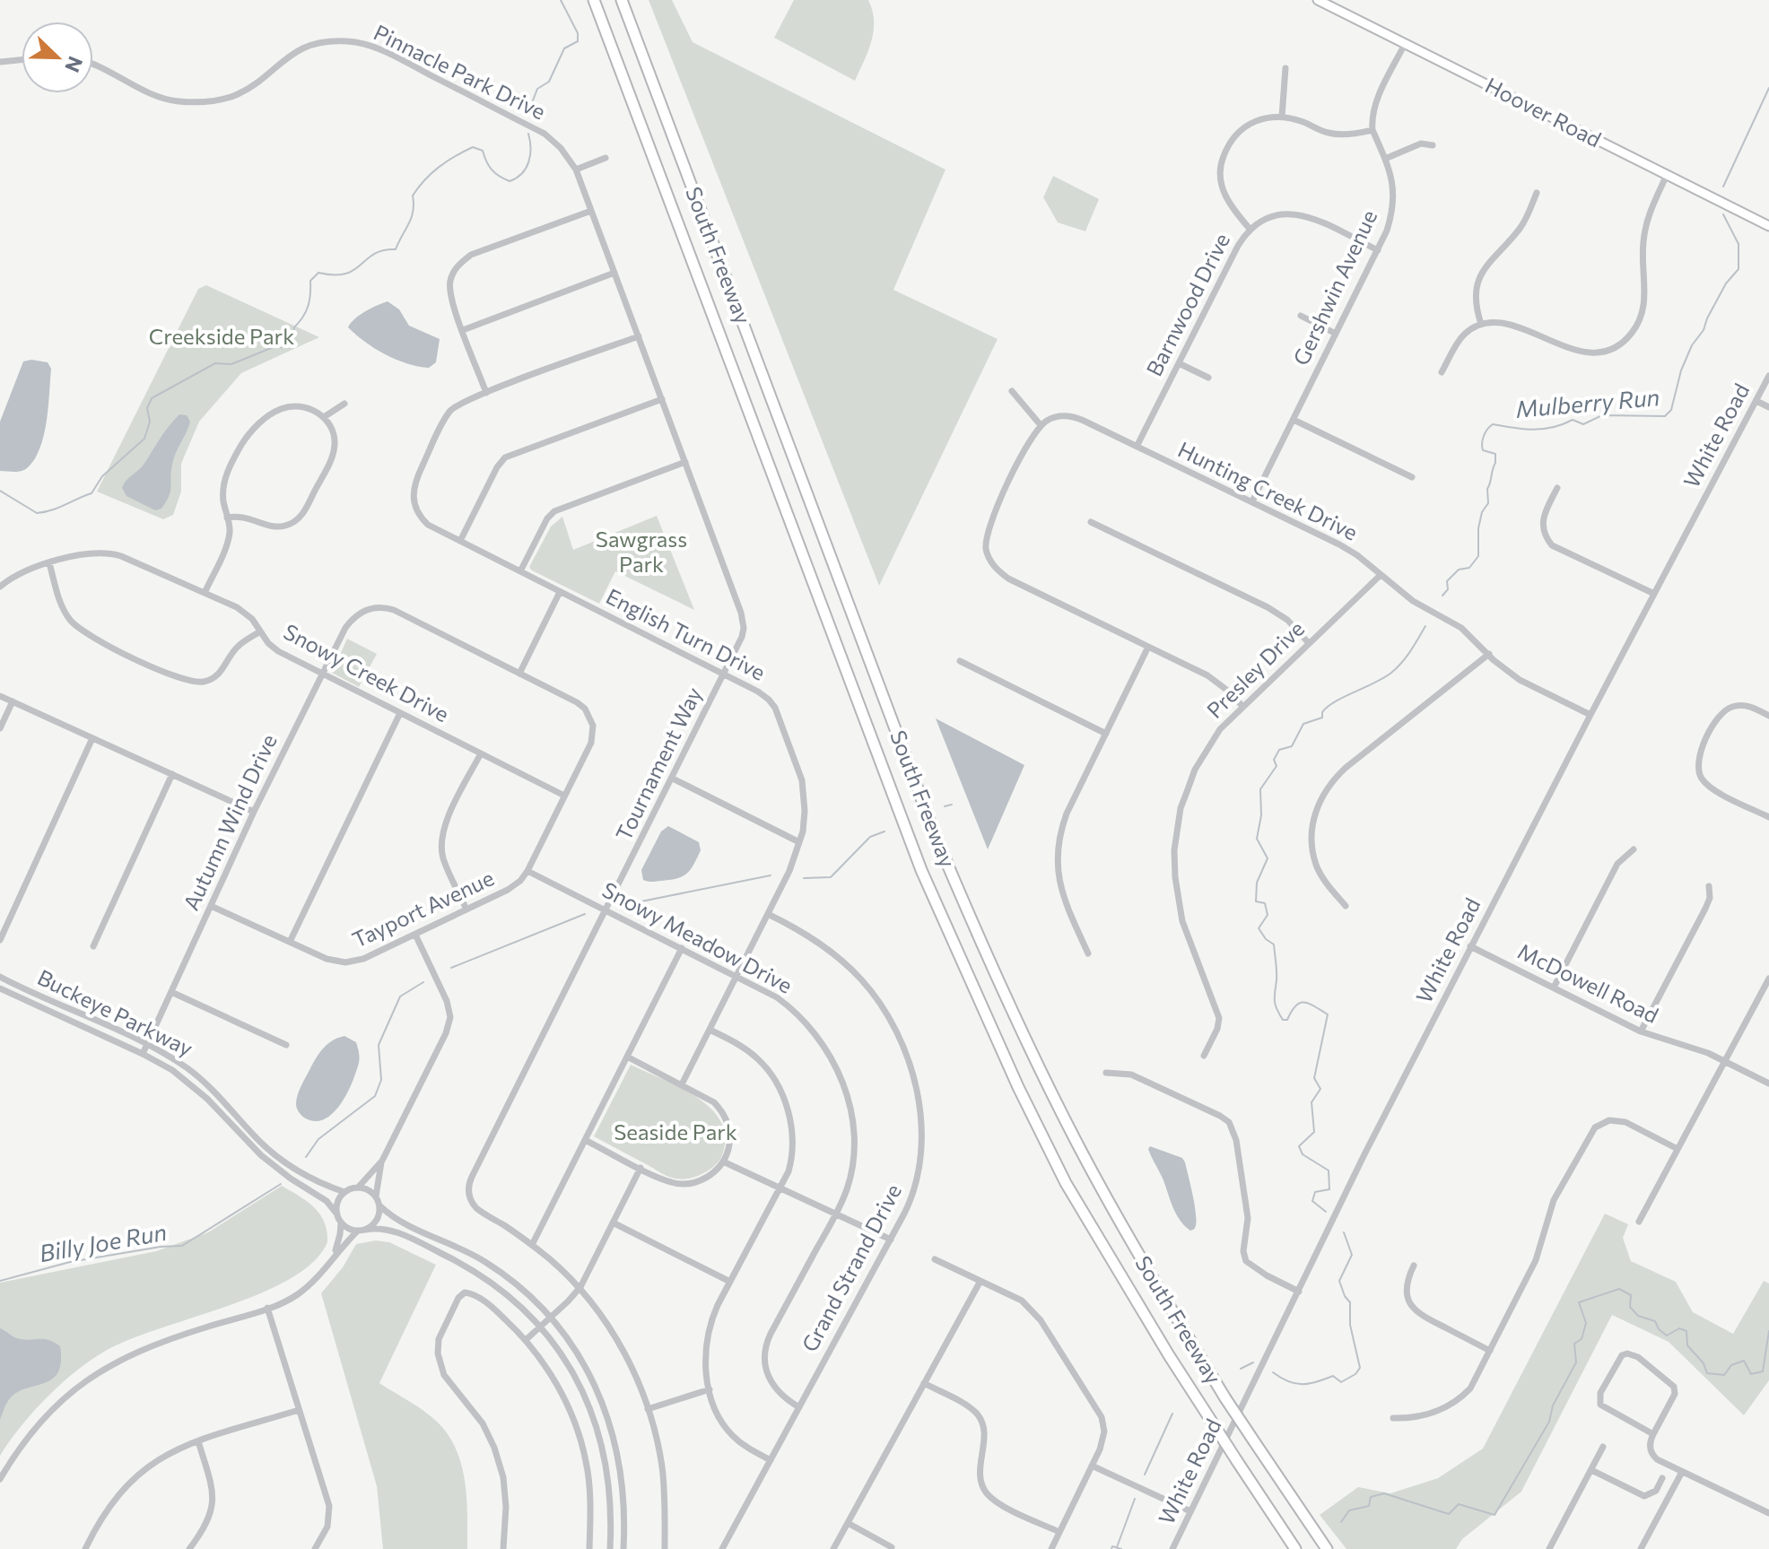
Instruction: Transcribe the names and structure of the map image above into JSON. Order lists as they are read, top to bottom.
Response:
{
  "streets": {
    "highway": ["South Freeway"],
    "main road": ["Hoover Road"],
    "street": [
      "Pinnacle Park Drive",
      "Gershwin Avenue",
      "Barnwood Drive",
      "White Road",
      "Hunting Creek Drive",
      "English Turn Drive",
      "Presley Drive",
      "Snowy Creek Drive",
      "Tournament Way",
      "Autumn Wind Drive",
      "Tayport Avenue",
      "Snowy Meadow Drive",
      "McDowell Road",
      "Buckeye Parkway",
      "Grand Strand Drive"
    ]
  },
  "crossings": [
    ["Pinnacle Park Drive", "Tournament Way"],
    ["Gershwin Avenue", "Barnwood Drive"],
    ["Gershwin Avenue", "Hunting Creek Drive"],
    ["Barnwood Drive", "Hunting Creek Drive"],
    ["White Road", "Hunting Creek Drive"],
    ["White Road", "McDowell Road"],
    ["Hunting Creek Drive", "Presley Drive"],
    ["English Turn Drive", "Tournament Way"],
    ["English Turn Drive", "Snowy Meadow Drive"],
    ["English Turn Drive", "Grand Strand Drive"],
    ["Snowy Creek Drive", "Autumn Wind Drive"],
    ["Snowy Creek Drive", "Tayport Avenue"],
    ["Tournament Way", "Snowy Meadow Drive"],
    ["Autumn Wind Drive", "Tayport Avenue"],
    ["Autumn Wind Drive", "Buckeye Parkway"],
    ["Tayport Avenue", "Snowy Meadow Drive"],
    ["Snowy Meadow Drive", "Grand Strand Drive"]
  ],
  "water": ["Mulberry Run", "Billy Joe Run"],
  "parks": ["Creekside Park", "Sawgrass Park", "Seaside Park"],
  "north": "bottom right"
}
